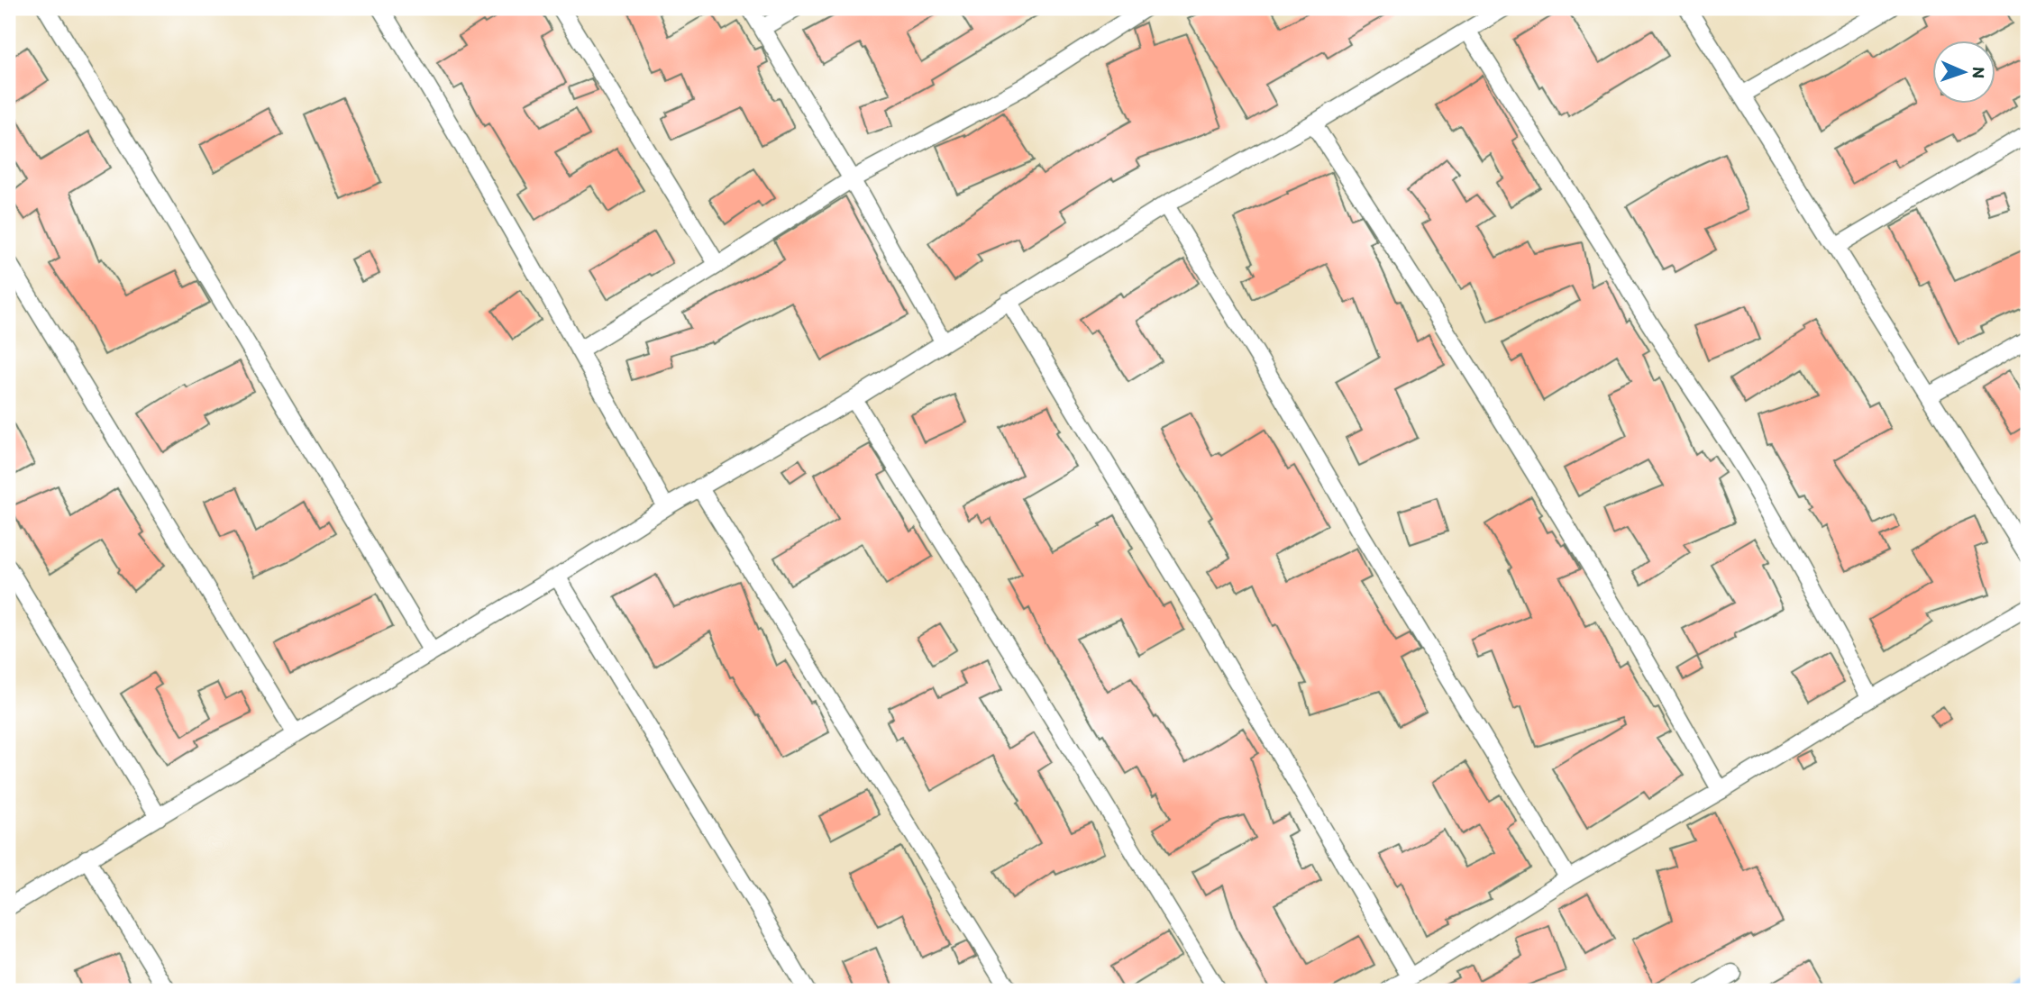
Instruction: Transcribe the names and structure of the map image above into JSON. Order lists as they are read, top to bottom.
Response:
{
  "north": "right"
}
